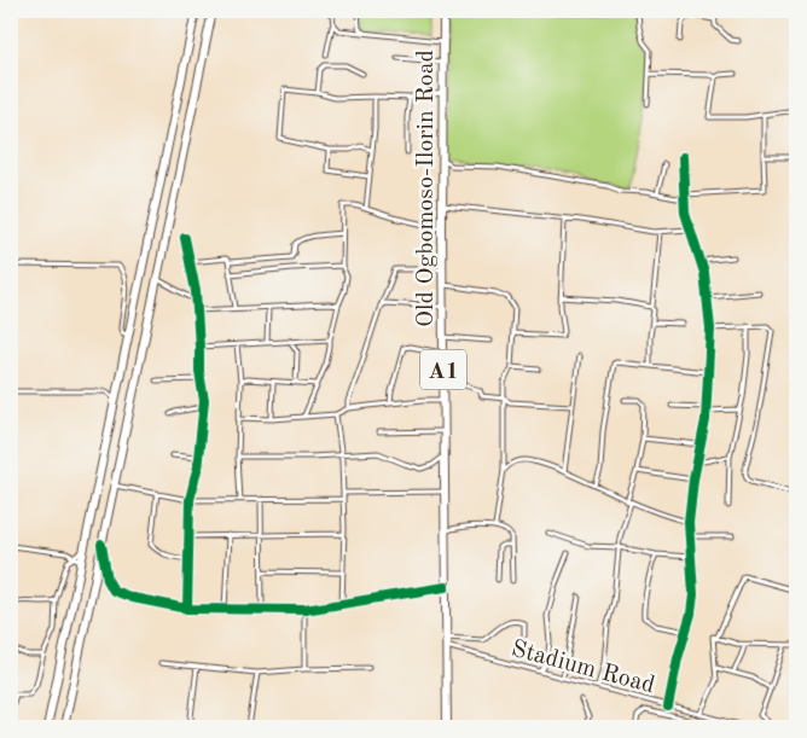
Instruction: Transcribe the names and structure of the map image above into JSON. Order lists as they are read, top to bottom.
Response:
{
  "streets": {
    "highway": ["Old Ogbomoso-Ilorin Road", "A1"],
    "street": ["Stadium Road"]
  },
  "crossings": [
    ["Old Ogbomoso-Ilorin Road", "Stadium Road"]
  ]
}
